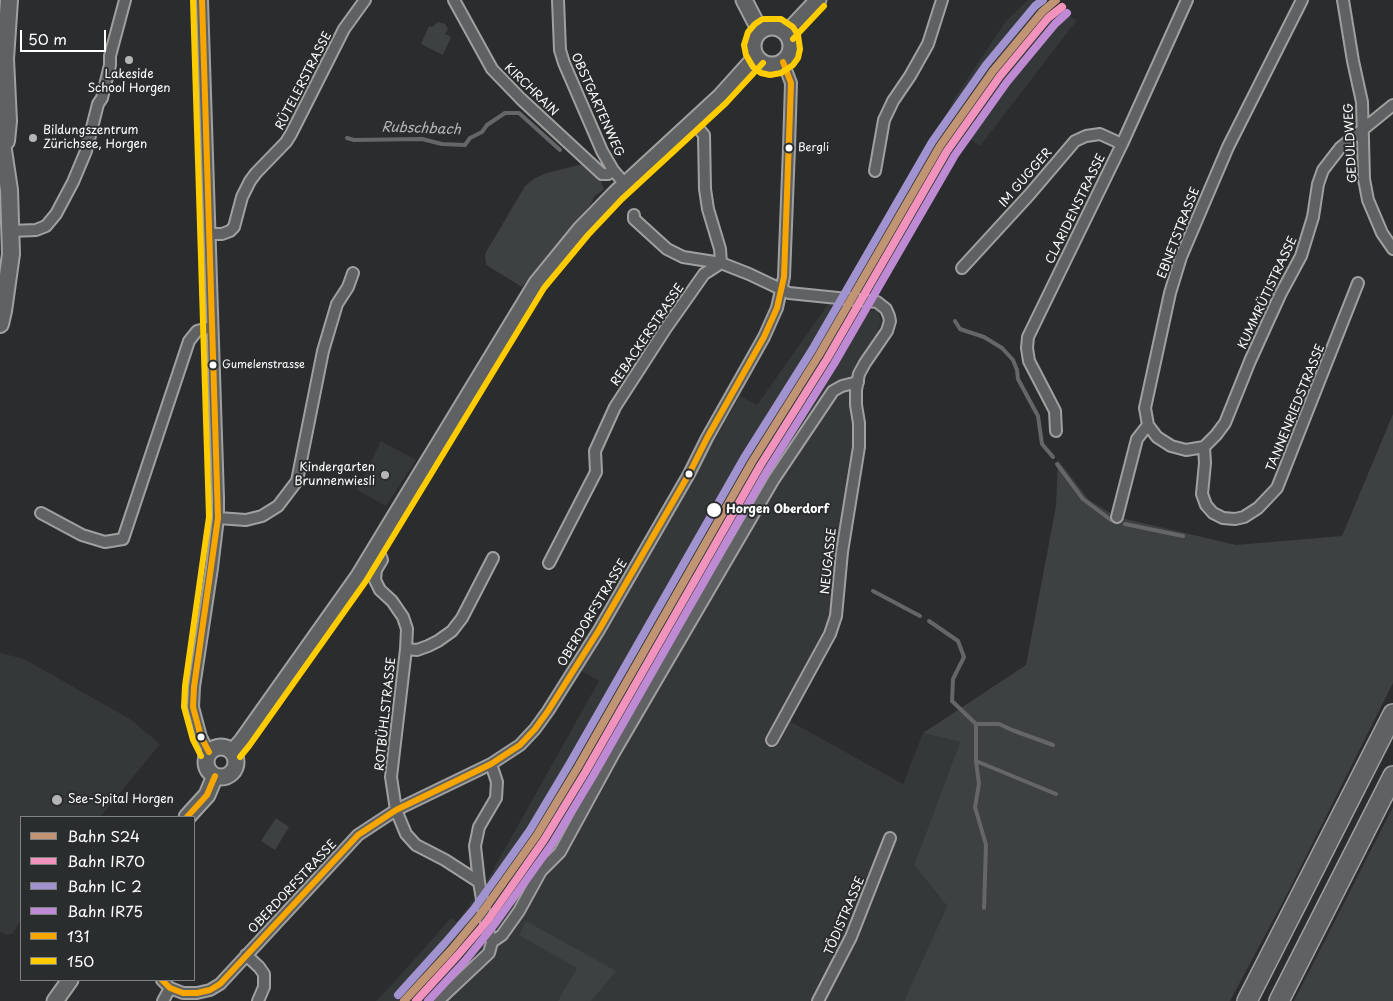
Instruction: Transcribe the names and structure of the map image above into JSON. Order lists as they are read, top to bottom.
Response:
{
  "streets": {
    "street": [
      "RÜTELERSTRASSE",
      "KIRCHRAIN",
      "OBSTGARTENWEG",
      "GEDULDWEG",
      "IM GUGGER",
      "CLARIDENSTRASSE",
      "EBNETSTRASSE",
      "KUMMRÜTISTRASSE",
      "REBACKERSTRASSE",
      "TANNENRIEDSTRASSE",
      "NEUGASSE",
      "OBERDORFSTRASSE",
      "ROTBÜHLSTRASSE",
      "TÖDISTRASSE"
    ]
  },
  "crossings": [
    ["KIRCHRAIN", "OBSTGARTENWEG"],
    ["GEDULDWEG", "KUMMRÜTISTRASSE"],
    ["IM GUGGER", "CLARIDENSTRASSE"],
    ["KUMMRÜTISTRASSE", "TANNENRIEDSTRASSE"],
    ["NEUGASSE", "OBERDORFSTRASSE"],
    ["OBERDORFSTRASSE", "ROTBÜHLSTRASSE"]
  ],
  "water": ["Rubschbach"],
  "places": [
    "Lakeside School Horgen",
    "Bildungszentrum Zürichsee, Horgen",
    "Bergli",
    "Gumelenstrasse",
    "Kindergarten Brunnenwiesli",
    "Horgen Oberdorf",
    "See-Spital Horgen"
  ],
  "lines": [
    "rail line S24",
    "transit line 131",
    "transit line 150",
    "rail line IR70",
    "rail line IR75"
  ],
  "legend": [
    "Bahn S24",
    "Bahn IR70",
    "Bahn IC 2",
    "Bahn IR75",
    "131",
    "150"
  ],
  "scale_bar": "50 m"
}
